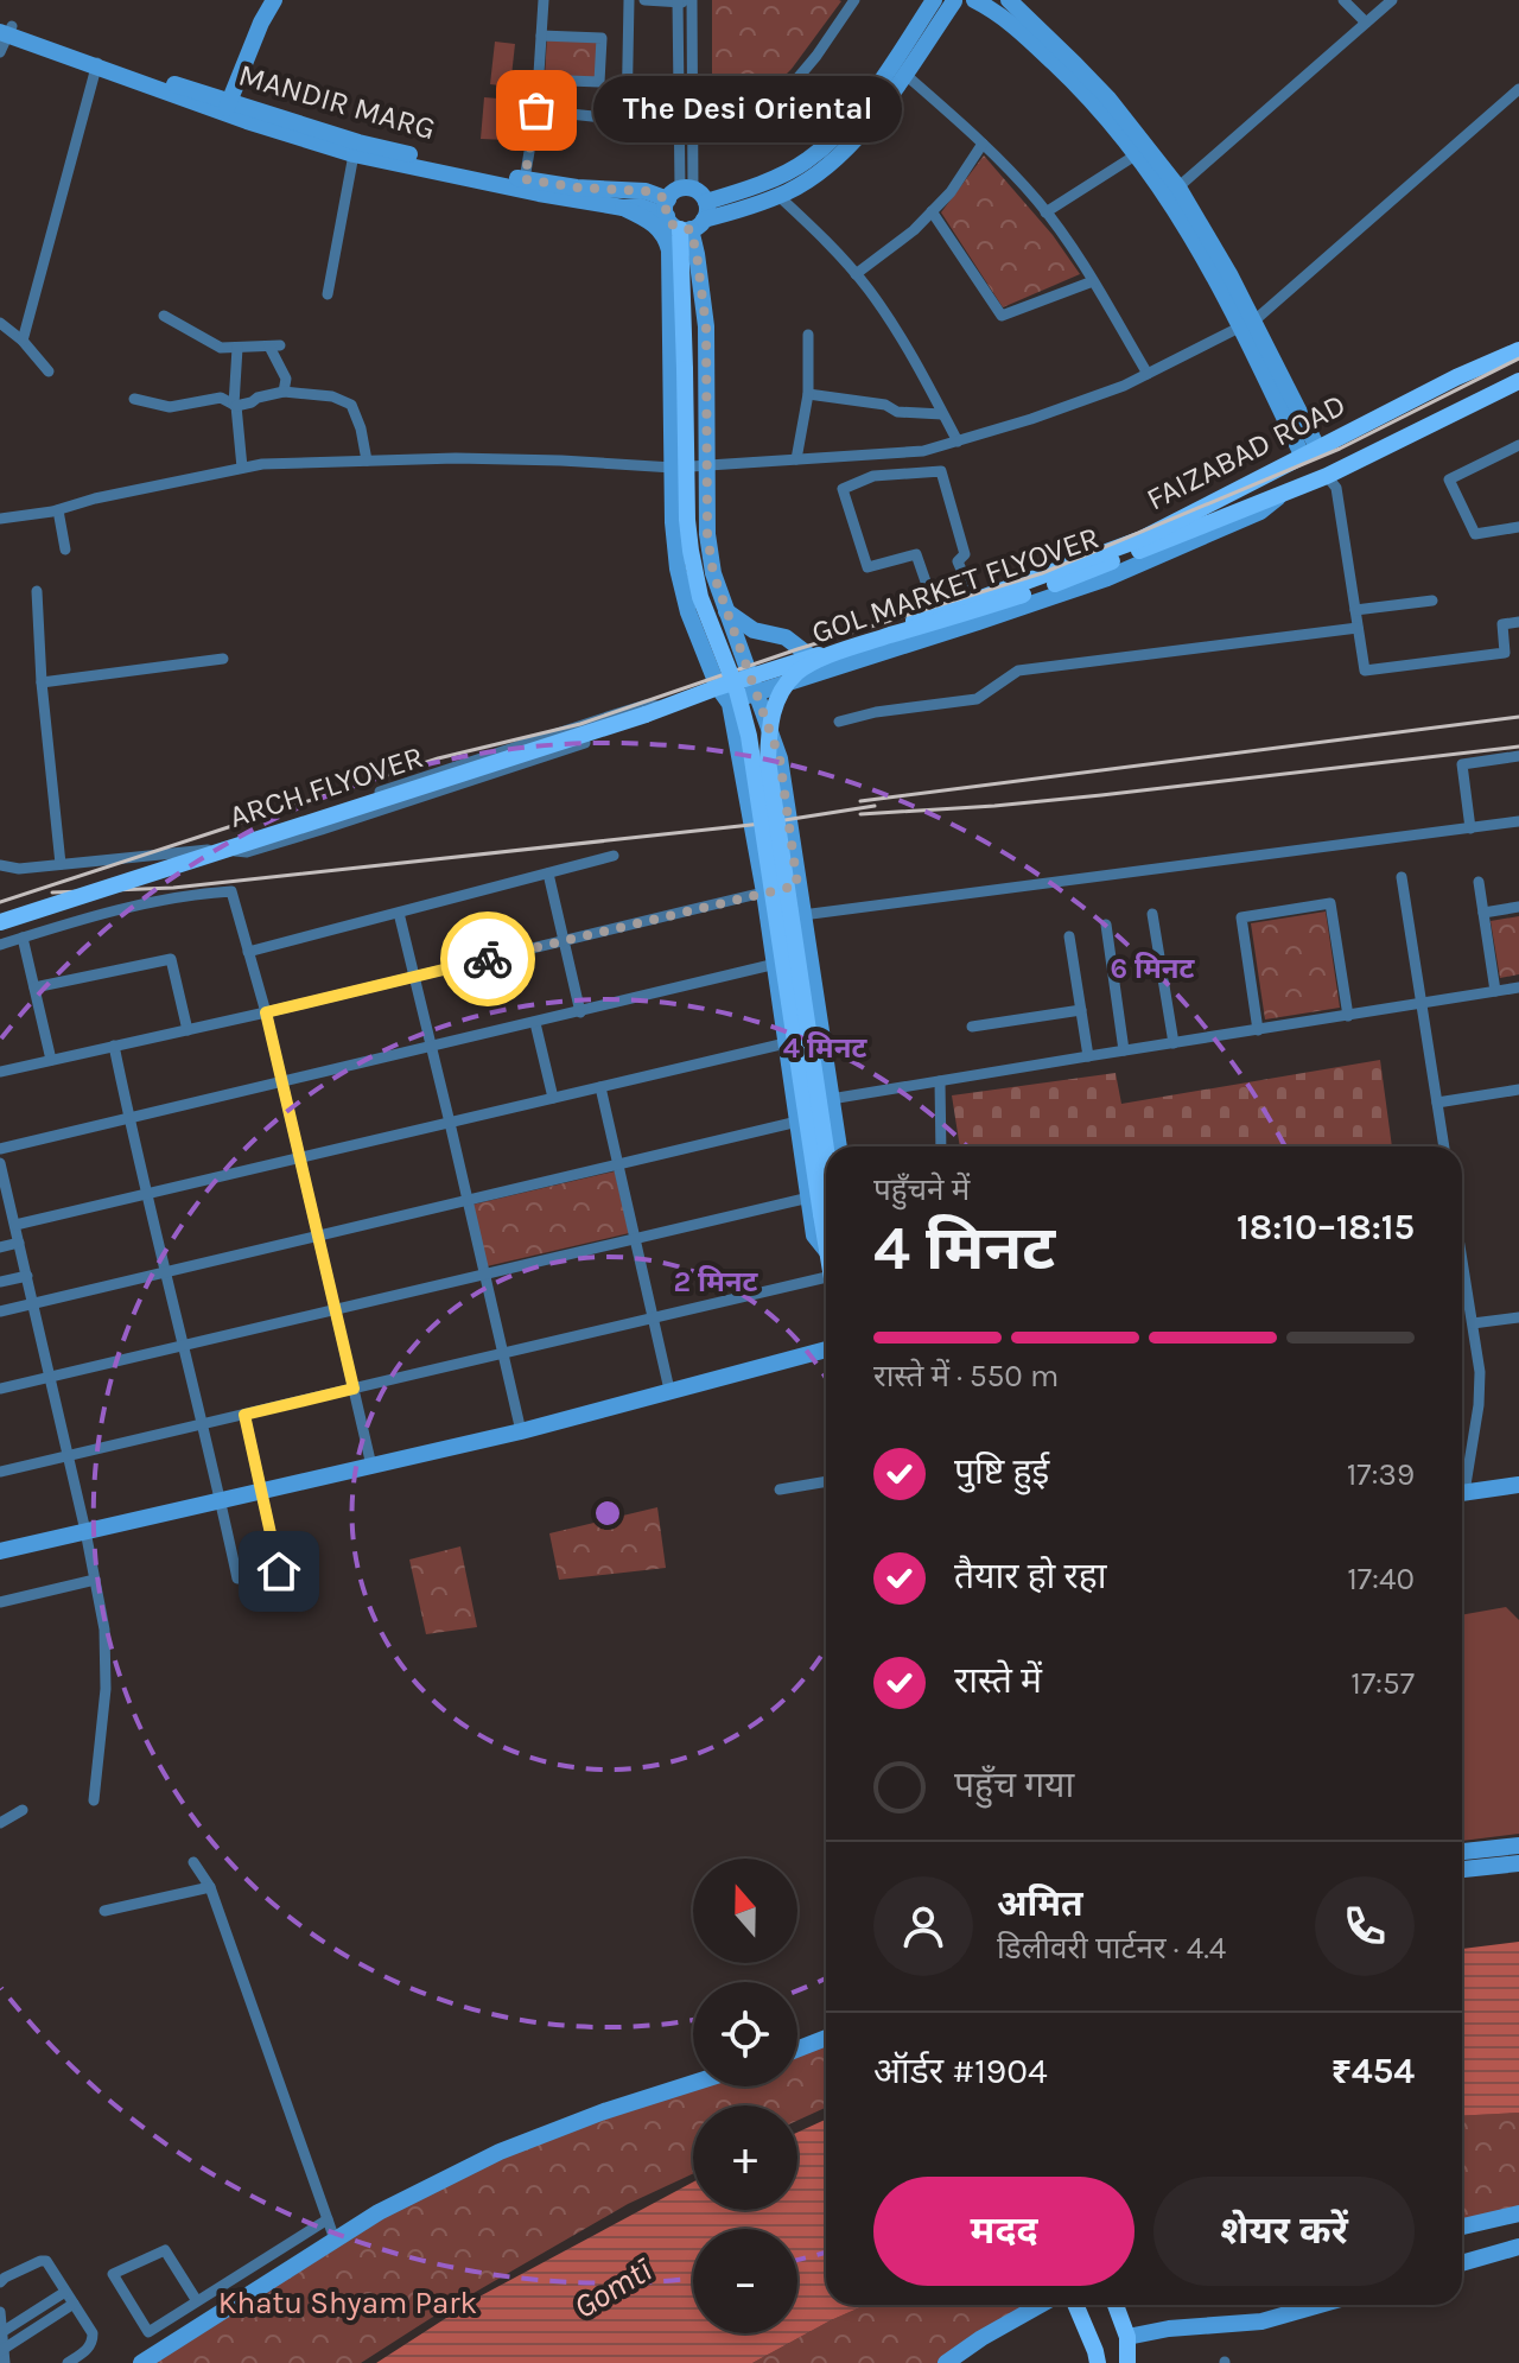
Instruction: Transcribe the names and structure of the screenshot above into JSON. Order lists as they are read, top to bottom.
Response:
{
  "streets": {
    "main road": ["FAIZABAD ROAD", "GOL MARKET FLYOVER", "ARCH FLYOVER"],
    "street": ["MANDIR MARG"]
  },
  "crossings": [
    ["MANDIR MARG", "GOL MARKET FLYOVER"],
    ["FAIZABAD ROAD", "GOL MARKET FLYOVER"],
    ["FAIZABAD ROAD", "ARCH FLYOVER"]
  ],
  "water": ["Gomtī"],
  "parks": ["Khatu Shyam Park"],
  "places": ["The Desi Oriental"],
  "north": "top",
  "page": {
    "bubble": "The Desi Oriental",
    "heading": ["4 मिनट", "पहुँचने में", "18:10–18:15"],
    "panel": [
      "अमित",
      "डिलीवरी पार्टनर · 4.4",
      "ऑर्डर #1904",
      "₹454"
    ],
    "bar": "रास्ते में · 550 m",
    "list": [
      ["पुष्टि हुई", "17:39"],
      ["तैयार हो रहा", "17:40"],
      ["रास्ते में", "17:57"],
      "पहुँच गया"
    ],
    "map_buttons": ["+", "−"],
    "buttons": ["मदद", "शेयर करें"]
  },
  "rings": ["6 मिनट", "4 मिनट", "2 मिनट"]
}
